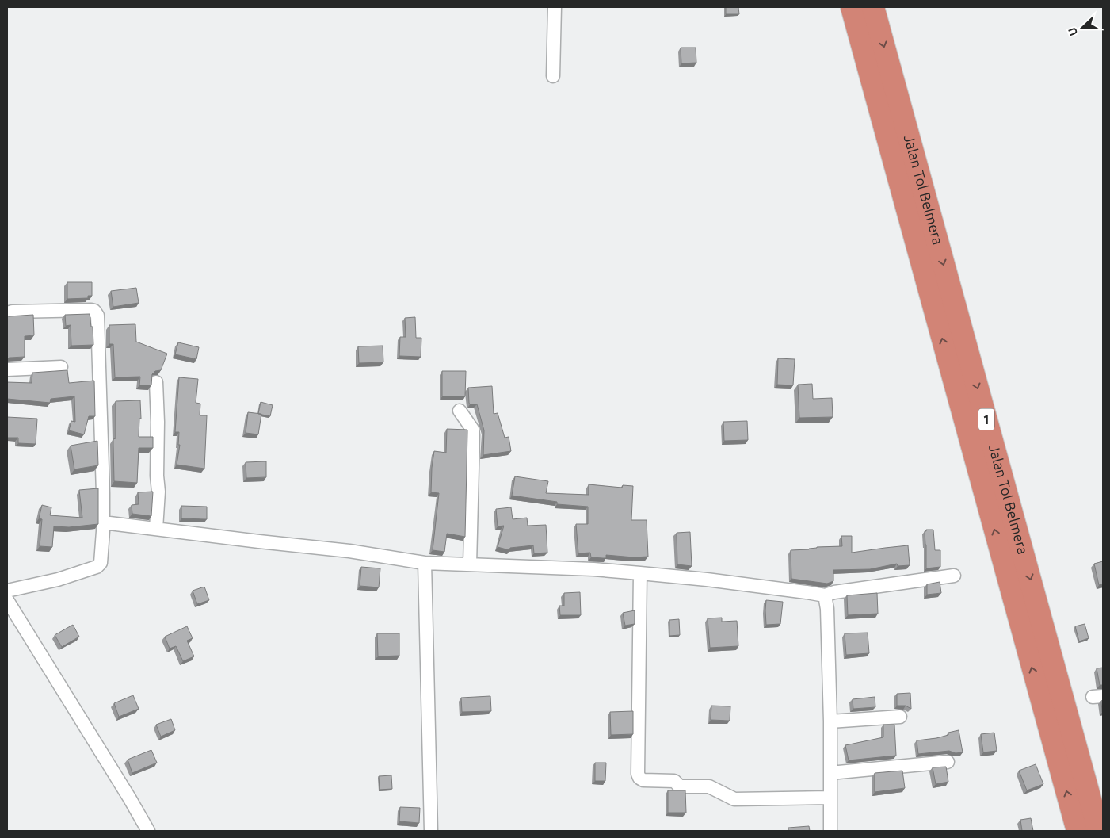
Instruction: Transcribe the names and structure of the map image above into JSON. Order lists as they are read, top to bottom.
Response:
{
  "streets": {
    "highway": ["Jalan Tol Belmera", "1"]
  },
  "north": "left"
}
